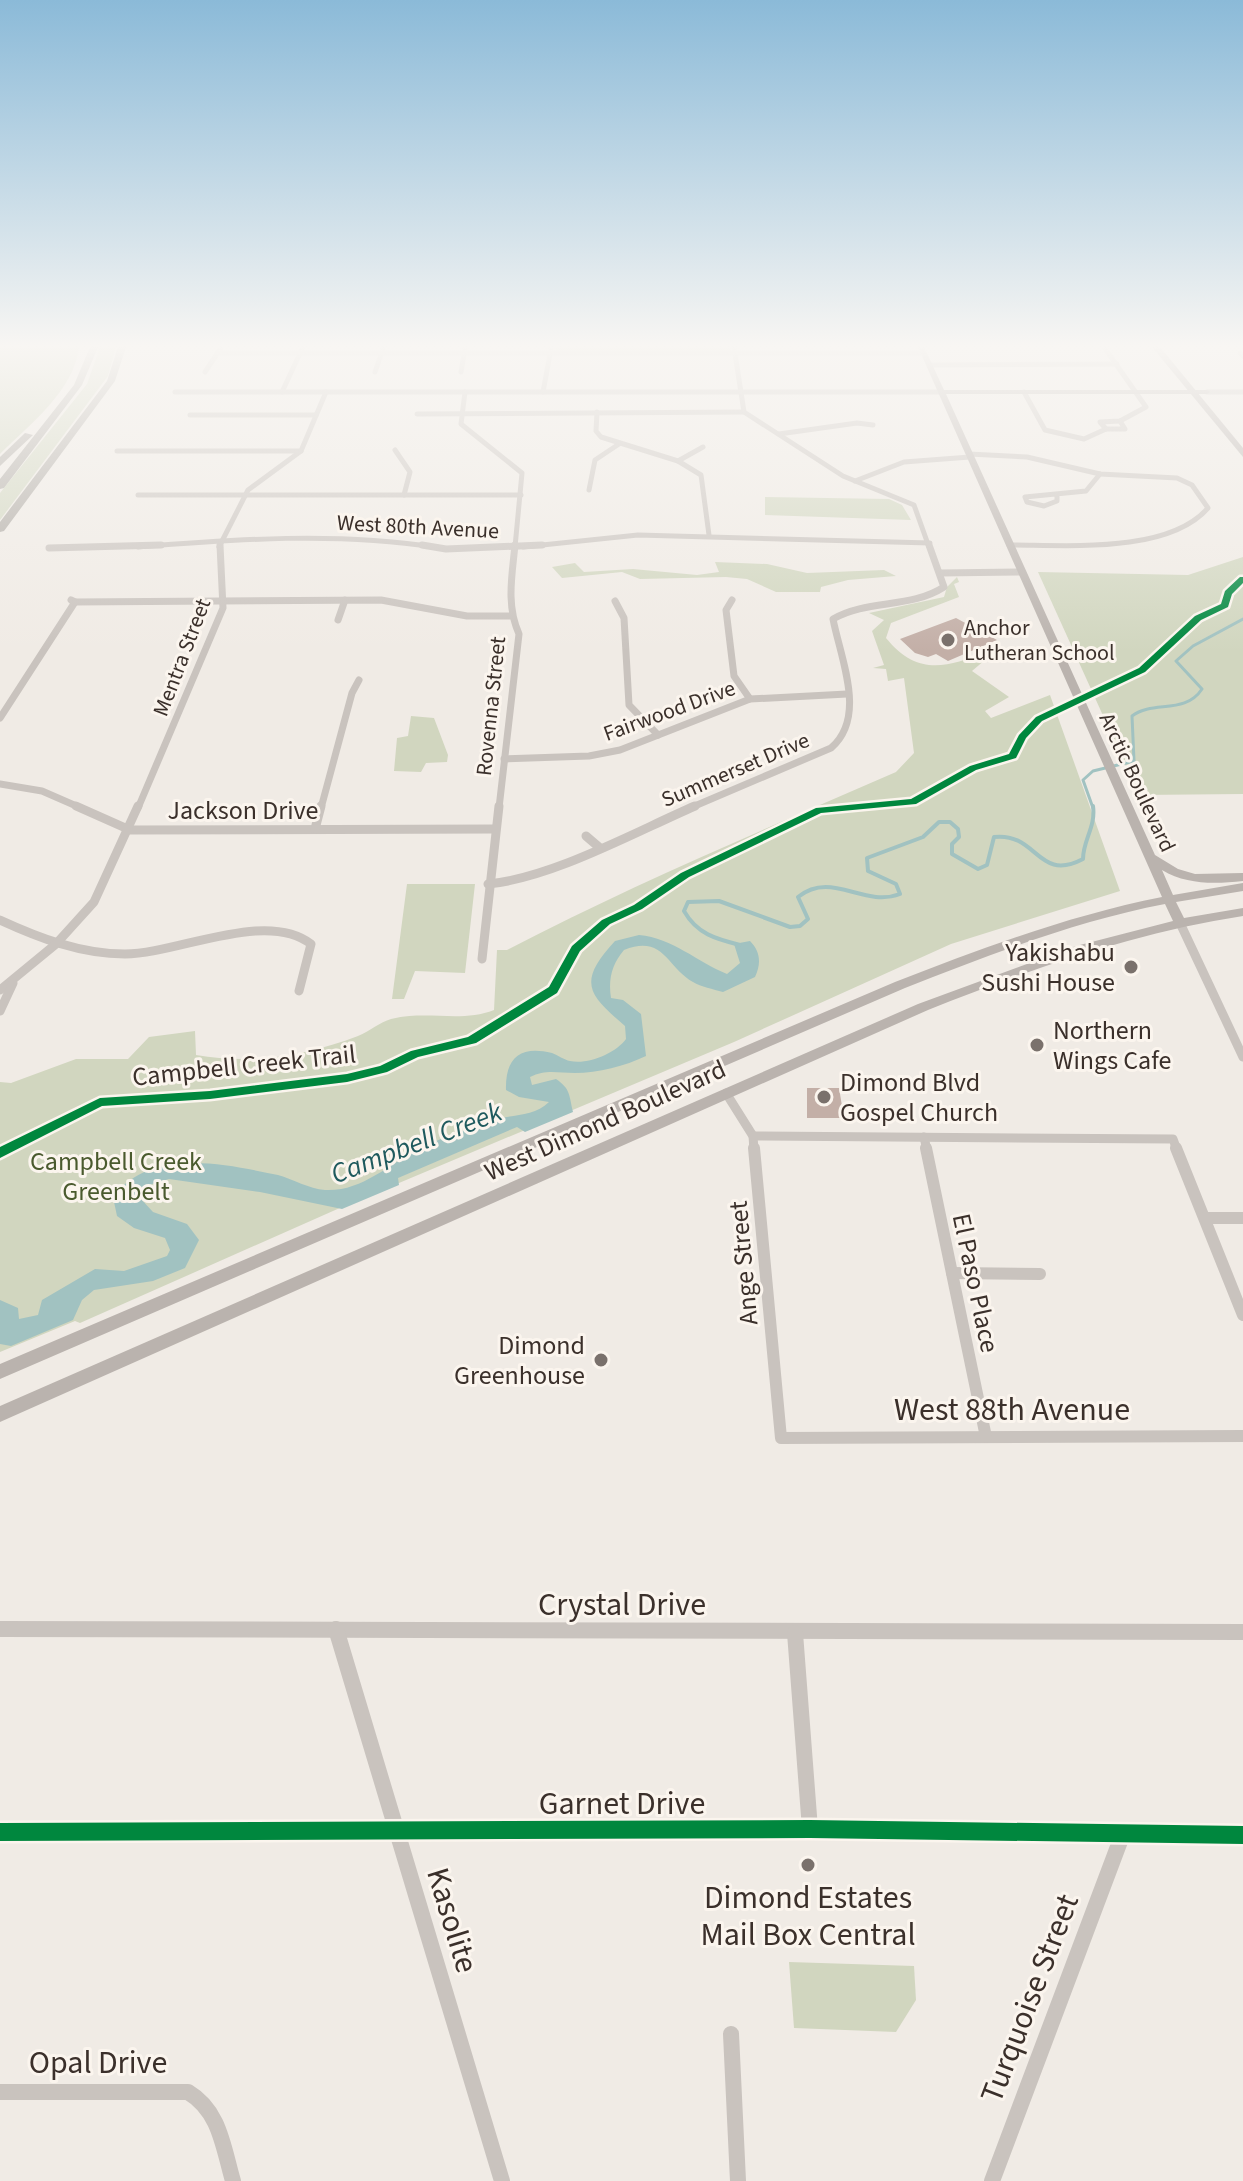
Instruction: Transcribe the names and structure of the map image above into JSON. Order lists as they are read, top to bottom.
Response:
{
  "streets": {
    "main road": ["Arctic Boulevard", "West Dimond Boulevard"],
    "street": [
      "West 80th Avenue",
      "Mentra Street",
      "Rovenna Street",
      "Fairwood Drive",
      "Summerset Drive",
      "Jackson Drive",
      "Ange Street",
      "El Paso Place",
      "West 88th Avenue",
      "Crystal Drive",
      "Garnet Drive",
      "Kasolite",
      "Turquoise Street",
      "Opal Drive"
    ],
    "cycle path": ["Campbell Creek Trail"]
  },
  "crossings": [
    ["West 80th Avenue", "Mentra Street"],
    ["West 80th Avenue", "Rovenna Street"],
    ["Mentra Street", "Jackson Drive"],
    ["Rovenna Street", "Fairwood Drive"],
    ["Rovenna Street", "Summerset Drive"],
    ["Rovenna Street", "Jackson Drive"],
    ["Fairwood Drive", "Summerset Drive"],
    ["Arctic Boulevard", "West Dimond Boulevard"],
    ["West Dimond Boulevard", "Ange Street"],
    ["Ange Street", "West 88th Avenue"],
    ["El Paso Place", "West 88th Avenue"],
    ["Crystal Drive", "Kasolite"],
    ["Garnet Drive", "Kasolite"],
    ["Garnet Drive", "Turquoise Street"]
  ],
  "water": ["Campbell Creek"],
  "parks": ["Campbell Creek Greenbelt"],
  "places": [
    "Anchor Lutheran School",
    "Yakishabu Sushi House",
    "Northern Wings Cafe",
    "Dimond Blvd Gospel Church",
    "Dimond Greenhouse",
    "Dimond Estates Mail Box Central"
  ]
}
